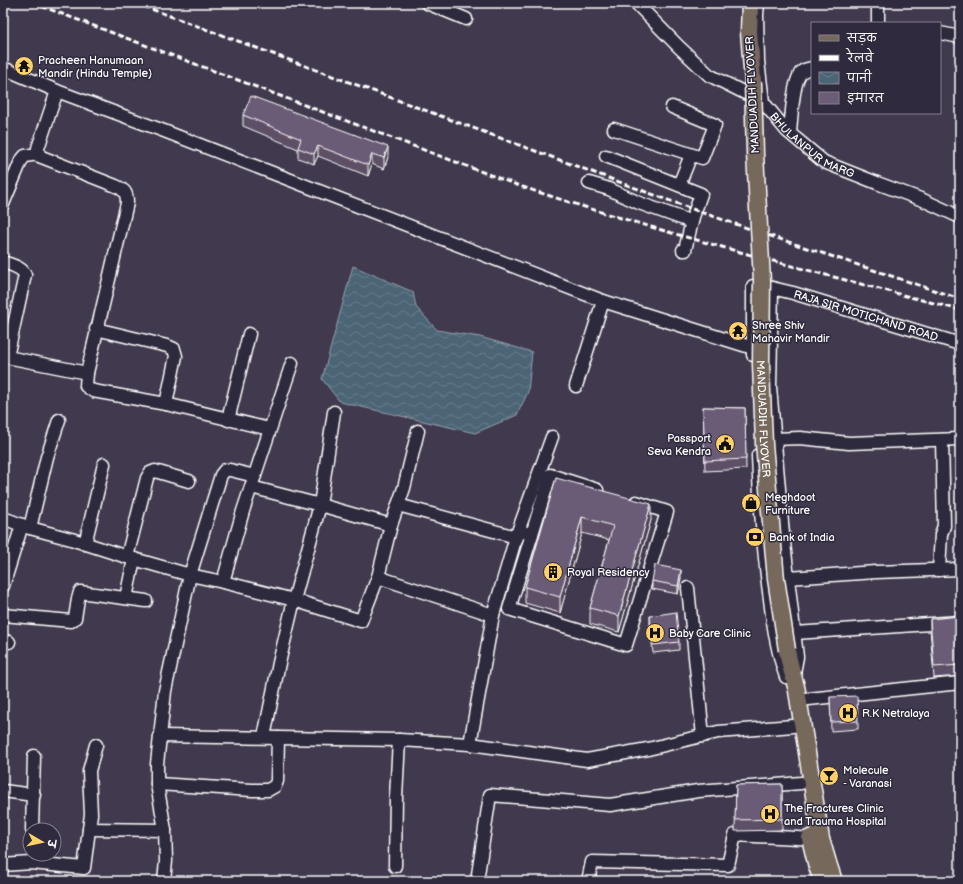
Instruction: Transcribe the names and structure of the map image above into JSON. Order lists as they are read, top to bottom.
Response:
{
  "streets": {
    "main road": ["MANDUADIH FLYOVER"],
    "street": ["BHULANPUR MARG", "RAJA SIR MOTICHAND ROAD"]
  },
  "places": {
    "temple": ["Pracheen Hanumaan Mandir (Hindu Temple)", "Shree Shiv Mahavir Mandir"],
    "public building": ["Passport Seva Kendra"],
    "shop": ["Meghdoot Furniture"],
    "bank": ["Bank of India"],
    "building": ["Royal Residency"],
    "hospital": ["Baby Care Clinic", "R.K Netralaya", "The Fractures Clinic and Trauma Hospital"],
    "bar": ["Molecule - Varanasi"]
  },
  "legend": [
    "सड़क",
    "रेलवे",
    "पानी",
    "इमारत"
  ],
  "north": "right"
}
